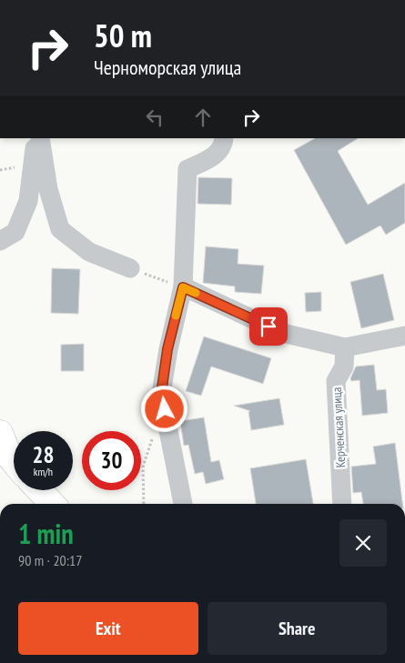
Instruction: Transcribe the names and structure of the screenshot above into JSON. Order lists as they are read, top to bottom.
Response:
{
  "streets": {
    "street": ["Керченская улица"]
  },
  "page": {
    "turn": ["50 m", "Черноморская улица"],
    "speed": "28 km/h",
    "limit": "30",
    "heading": ["1 min", "90 m · 20:17"],
    "buttons": ["Exit", "Share"]
  }
}
